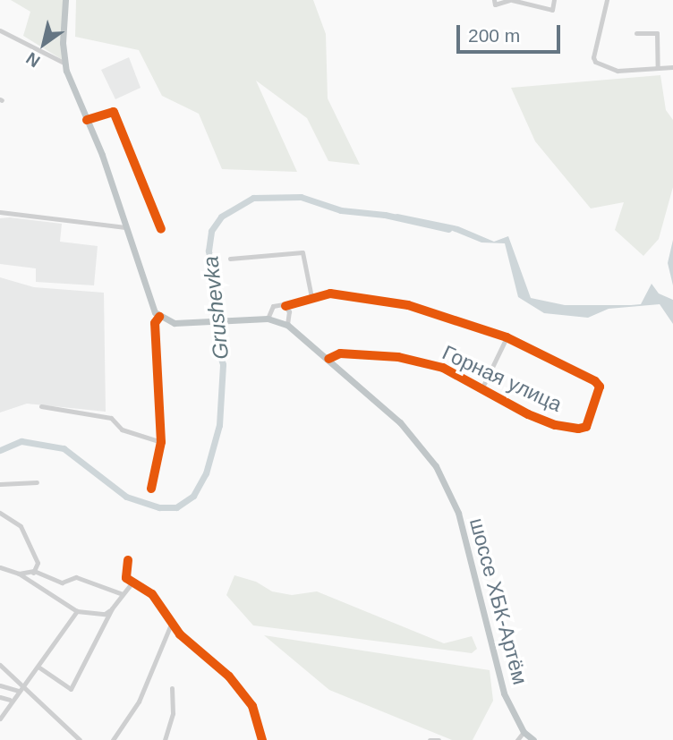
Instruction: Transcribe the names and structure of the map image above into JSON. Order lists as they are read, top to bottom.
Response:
{
  "streets": {
    "main road": ["шоссе ХБК-Артём"],
    "street": ["Горная улица"]
  },
  "crossings": [
    ["Горная улица", "шоссе ХБК-Артём"]
  ],
  "water": ["Grushevka"],
  "scale_bar": "200 m",
  "north": "bottom left"
}
